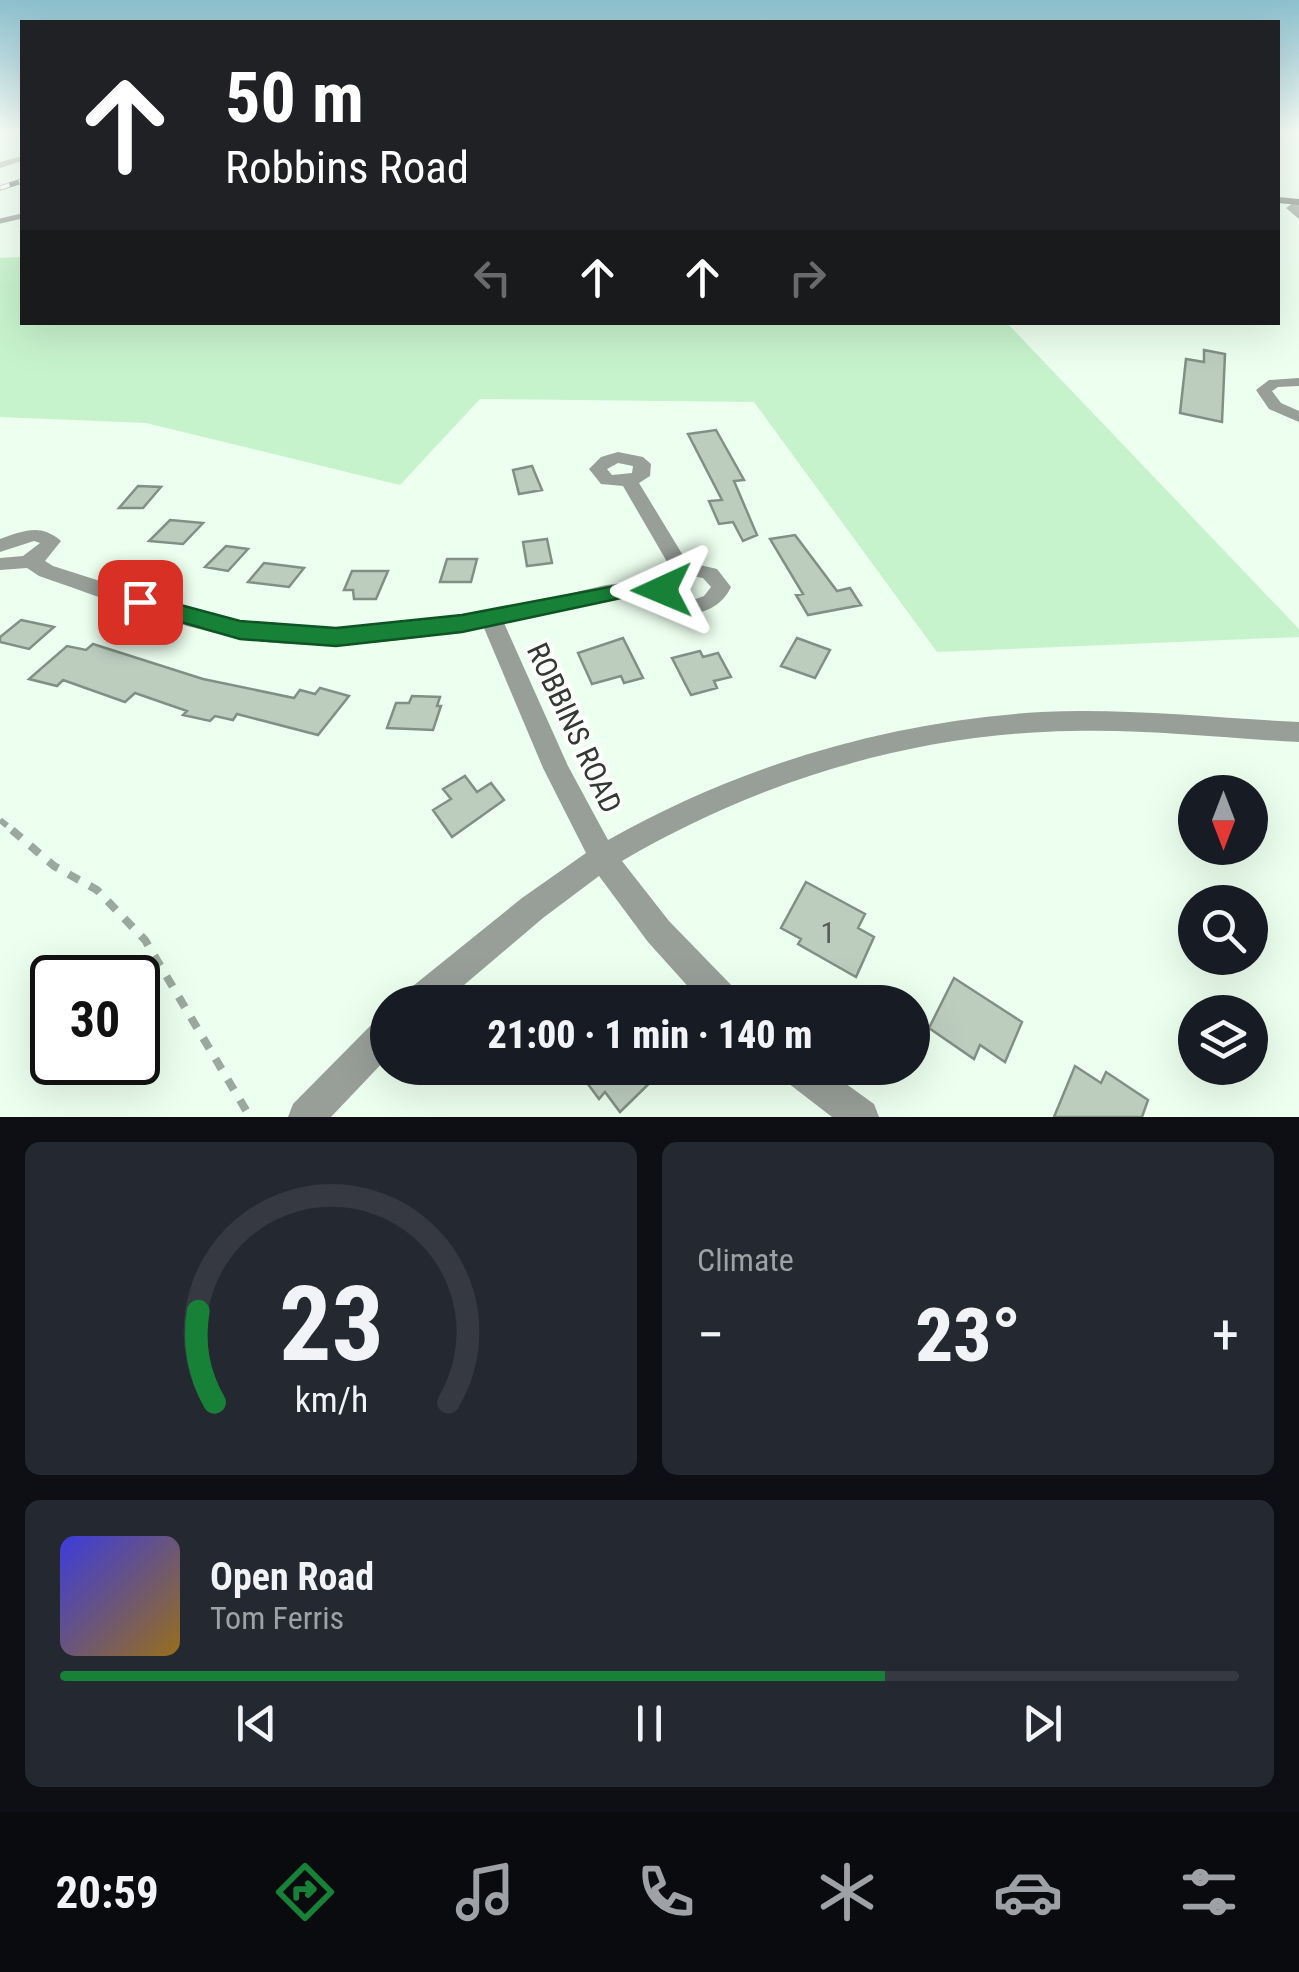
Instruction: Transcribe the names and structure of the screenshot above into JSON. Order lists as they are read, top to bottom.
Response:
{
  "streets": {
    "street": ["ROBBINS ROAD"]
  },
  "house_numbers": ["1"],
  "north": "bottom",
  "page": {
    "turn": ["50 m", "Robbins Road"],
    "limit": "30",
    "trip": "21:00 · 1 min · 140 m",
    "tile": "Climate",
    "heat": ["−", "23°", "+"],
    "song": ["Open Road", "Tom Ferris"],
    "tabs": "20:59",
    "gauge": ["23", "km/h"]
  }
}
